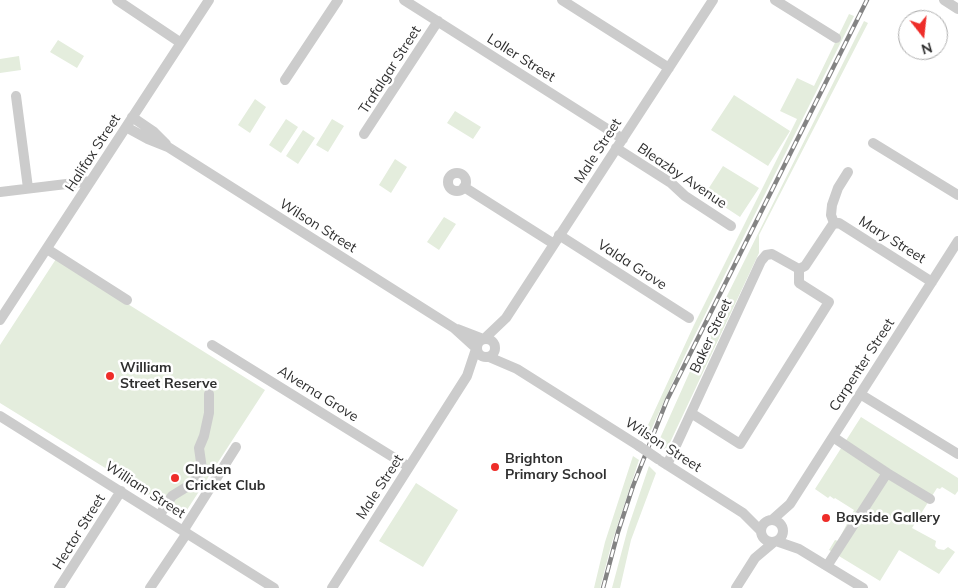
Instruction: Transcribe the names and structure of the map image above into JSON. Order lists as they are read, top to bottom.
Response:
{
  "streets": {
    "street": [
      "Loller Street",
      "Trafalgar Street",
      "Male Street",
      "Halifax Street",
      "Bleazby Avenue",
      "Wilson Street",
      "Mary Street",
      "Valda Grove",
      "Baker Street",
      "Carpenter Street",
      "Alverna Grove",
      "William Street",
      "Hector Street"
    ]
  },
  "crossings": [
    ["Loller Street", "Trafalgar Street"],
    ["Loller Street", "Male Street"],
    ["Male Street", "Bleazby Avenue"],
    ["Male Street", "Wilson Street"],
    ["Male Street", "Valda Grove"],
    ["Male Street", "Alverna Grove"],
    ["Halifax Street", "Wilson Street"],
    ["Wilson Street", "Baker Street"],
    ["Wilson Street", "Carpenter Street"],
    ["Mary Street", "Carpenter Street"],
    ["William Street", "Hector Street"]
  ],
  "places": [
    "William Street Reserve",
    "Brighton Primary School",
    "Cluden Cricket Club",
    "Bayside Gallery"
  ],
  "north": "bottom"
}
